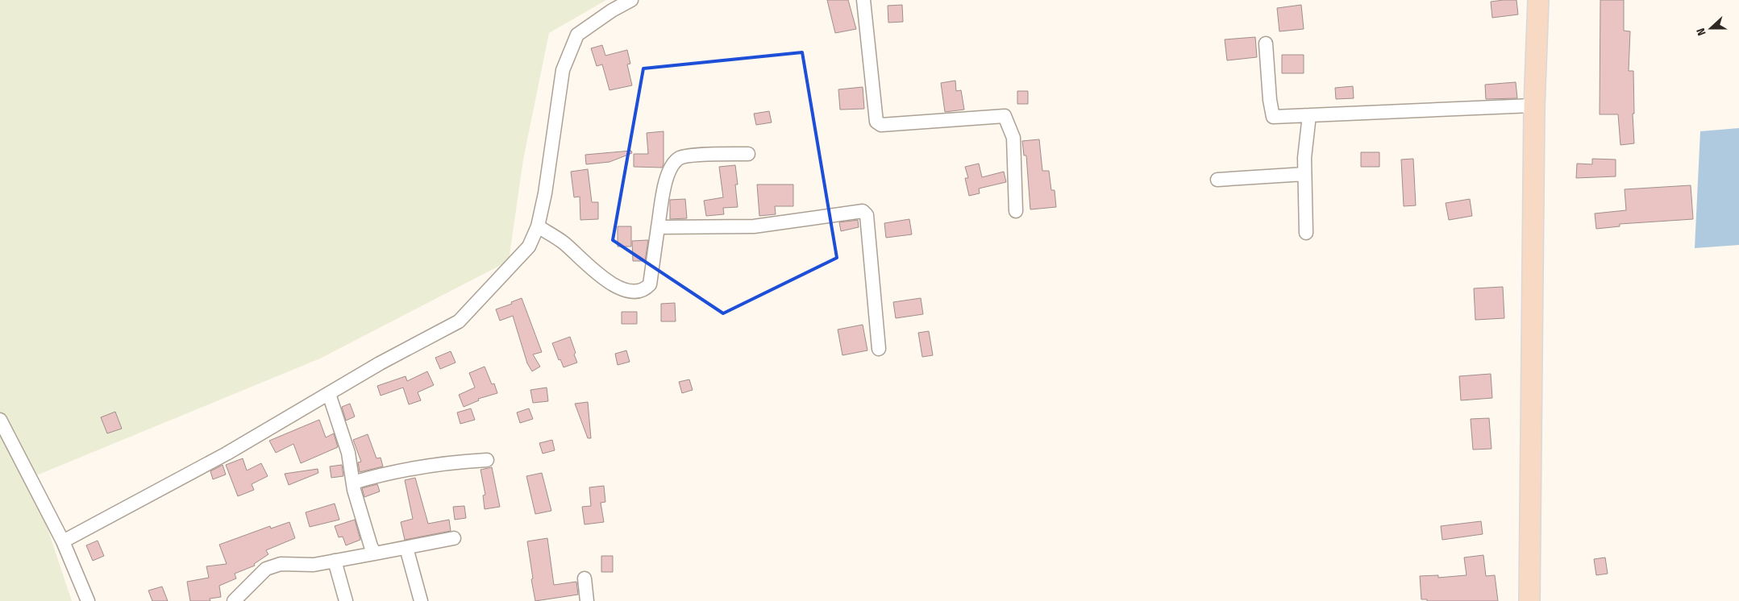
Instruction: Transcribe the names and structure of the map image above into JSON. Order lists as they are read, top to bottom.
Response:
{
  "north": "left"
}
